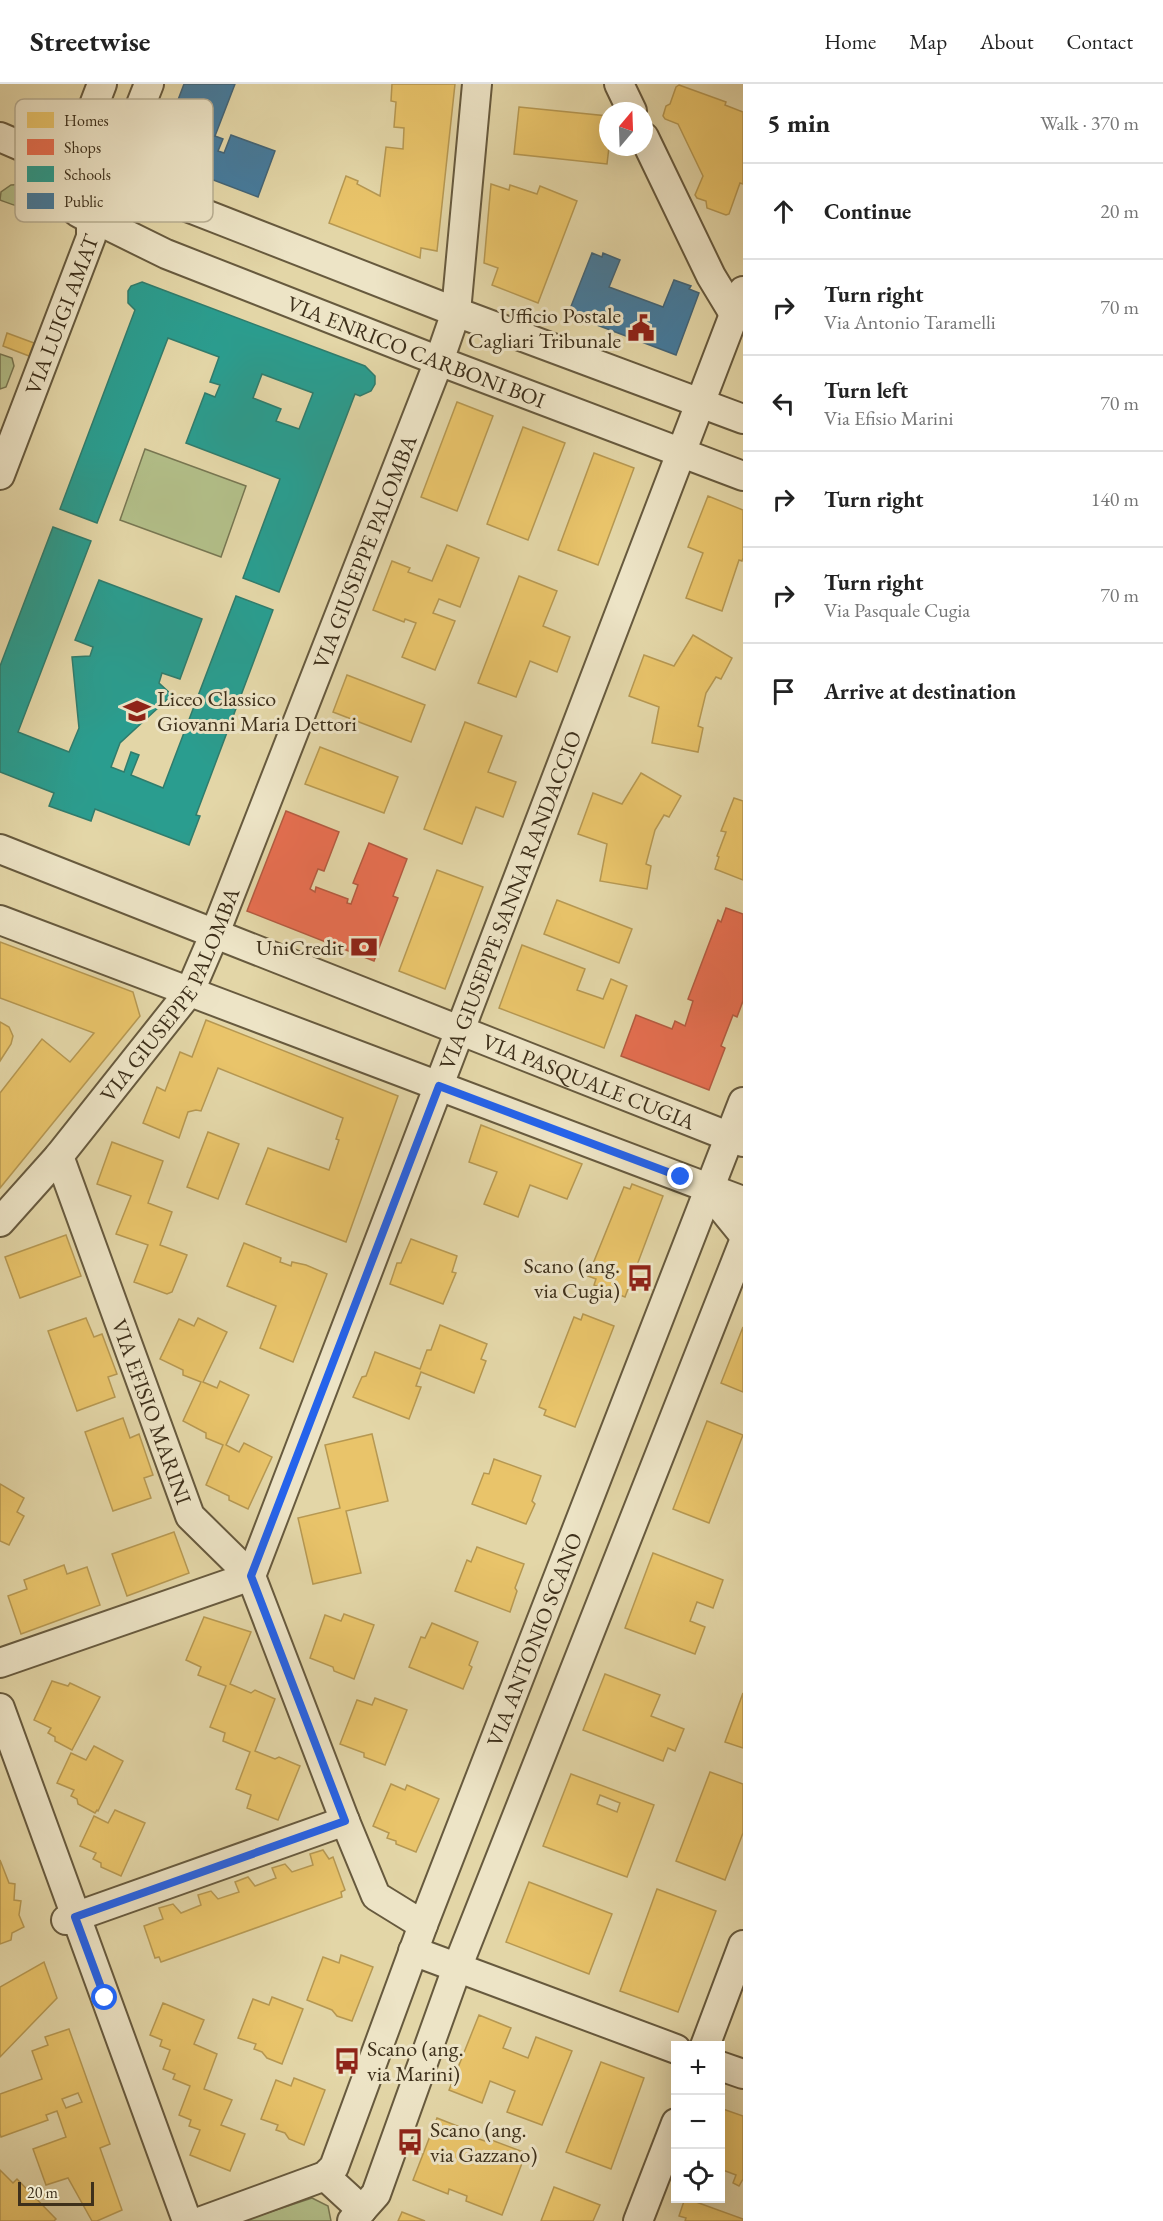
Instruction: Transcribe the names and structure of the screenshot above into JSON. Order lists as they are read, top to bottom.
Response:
{
  "streets": {
    "street": [
      "VIA LUIGI AMAT",
      "VIA ENRICO CARBONI BOI",
      "VIA GIUSEPPE PALOMBA",
      "VIA GIUSEPPE SANNA RANDACCIO",
      "VIA PASQUALE CUGIA",
      "VIA EFISIO MARINI",
      "VIA ANTONIO SCANO"
    ]
  },
  "crossings": [
    ["VIA ENRICO CARBONI BOI", "VIA GIUSEPPE PALOMBA"],
    ["VIA ENRICO CARBONI BOI", "VIA GIUSEPPE SANNA RANDACCIO"],
    ["VIA GIUSEPPE PALOMBA", "VIA PASQUALE CUGIA"],
    ["VIA GIUSEPPE PALOMBA", "VIA EFISIO MARINI"],
    ["VIA GIUSEPPE SANNA RANDACCIO", "VIA PASQUALE CUGIA"],
    ["VIA GIUSEPPE SANNA RANDACCIO", "VIA EFISIO MARINI"],
    ["VIA PASQUALE CUGIA", "VIA ANTONIO SCANO"],
    ["VIA EFISIO MARINI", "VIA ANTONIO SCANO"]
  ],
  "places": {
    "public building": ["Ufficio Postale Cagliari Tribunale"],
    "school or university": ["Liceo Classico Giovanni Maria Dettori"],
    "bank": ["UniCredit"],
    "bus stop": ["Scano (ang. via Cugia)", "Scano (ang. via Marini)", "Scano (ang. via Gazzano)"]
  },
  "legend": [
    "Homes",
    "Shops",
    "Schools",
    "Public"
  ],
  "scale_bar": "20 m",
  "north": "top",
  "page": {
    "header": "Streetwise",
    "nav": [
      "Home",
      "Map",
      "About",
      "Contact"
    ],
    "heading": ["5 min", "Walk · 370 m"],
    "list": [
      ["Continue", "20 m"],
      ["Turn right", "Via Antonio Taramelli", "70 m"],
      ["Turn left", "Via Efisio Marini", "70 m"],
      ["Turn right", "140 m"],
      ["Turn right", "Via Pasquale Cugia", "70 m"],
      "Arrive at destination"
    ],
    "map_buttons": ["+", "−"],
    "scale": "20 m"
  }
}
